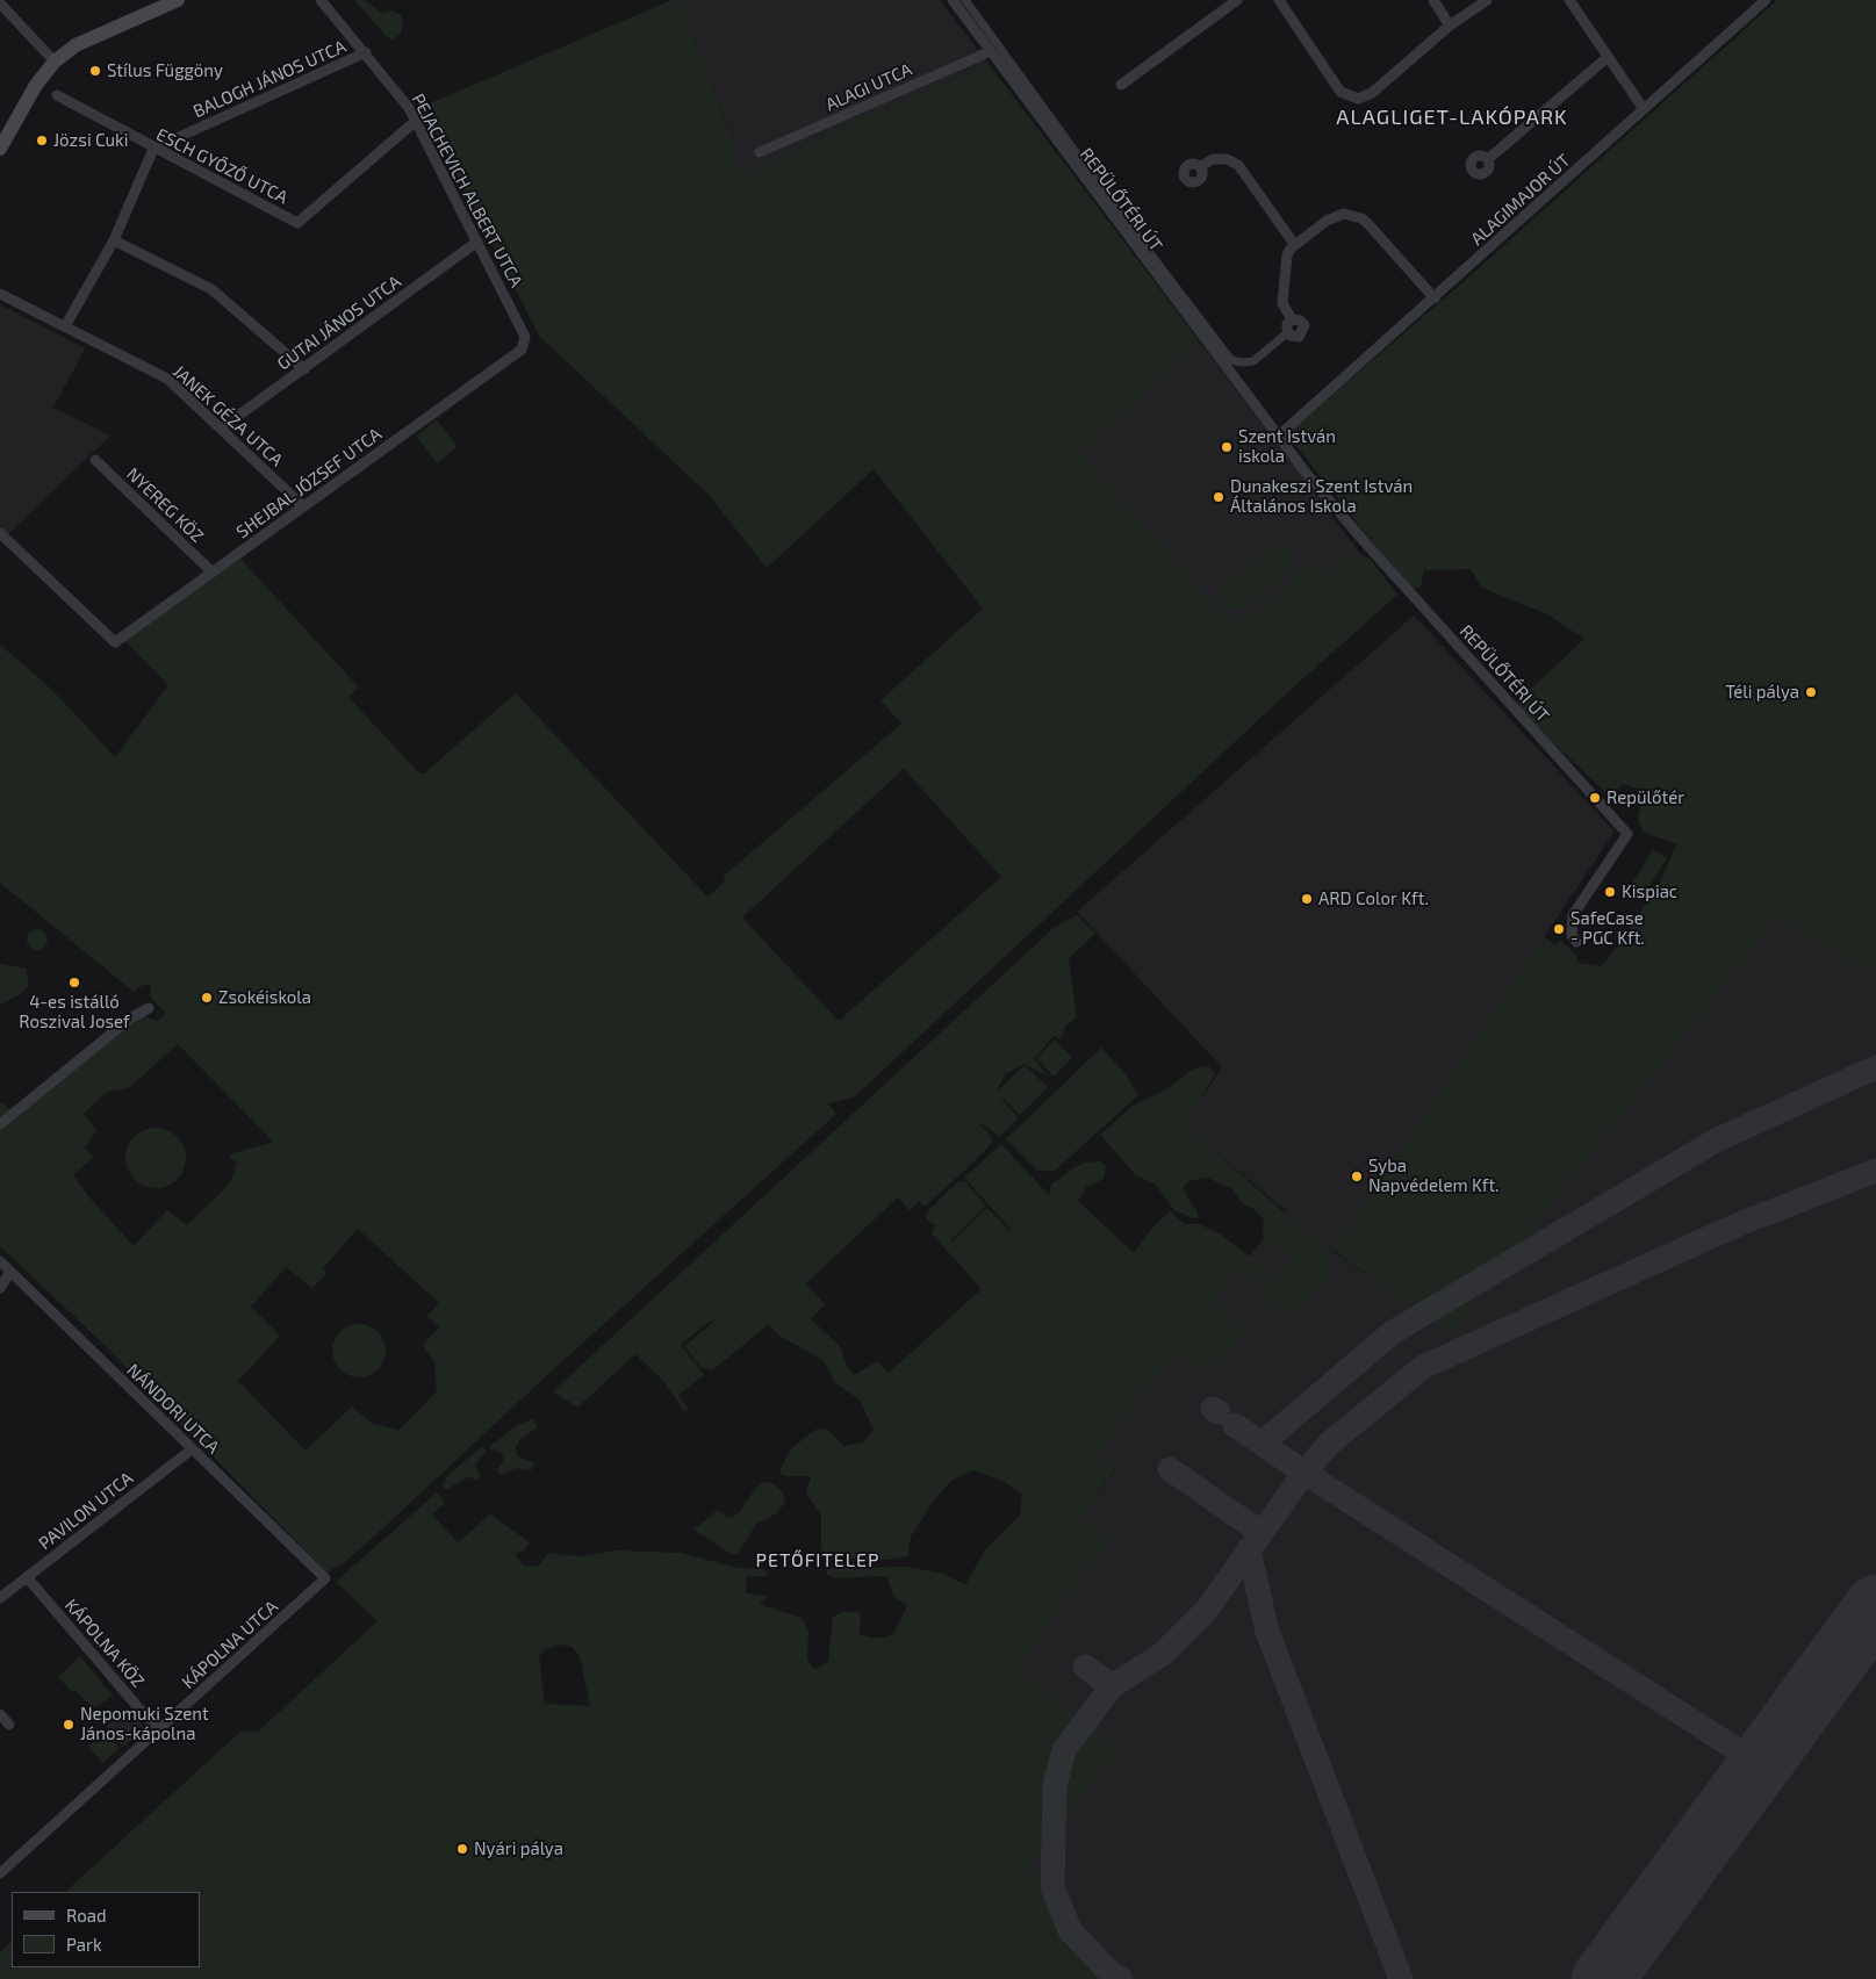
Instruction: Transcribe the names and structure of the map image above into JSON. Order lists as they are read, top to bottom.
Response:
{
  "streets": {
    "street": [
      "BALOGH JÁNOS UTCA",
      "ALAGI UTCA",
      "ESCH GYŐZŐ UTCA",
      "PEJACHEVICH ALBERT UTCA",
      "REPÜLŐTÉRI ÚT",
      "ALAGIMAJOR ÚT",
      "GUTAI JÁNOS UTCA",
      "JANEK GÉZA UTCA",
      "SHEJBAL JÓZSEF UTCA",
      "NYEREG KÖZ",
      "NÁNDORI UTCA",
      "PAVILON UTCA",
      "KÁPOLNA KÖZ",
      "KÁPOLNA UTCA"
    ]
  },
  "crossings": [
    ["BALOGH JÁNOS UTCA", "ESCH GYŐZŐ UTCA"],
    ["BALOGH JÁNOS UTCA", "PEJACHEVICH ALBERT UTCA"],
    ["ALAGI UTCA", "REPÜLŐTÉRI ÚT"],
    ["ESCH GYŐZŐ UTCA", "PEJACHEVICH ALBERT UTCA"],
    ["PEJACHEVICH ALBERT UTCA", "GUTAI JÁNOS UTCA"],
    ["PEJACHEVICH ALBERT UTCA", "SHEJBAL JÓZSEF UTCA"],
    ["GUTAI JÁNOS UTCA", "JANEK GÉZA UTCA"],
    ["JANEK GÉZA UTCA", "SHEJBAL JÓZSEF UTCA"],
    ["SHEJBAL JÓZSEF UTCA", "NYEREG KÖZ"],
    ["NÁNDORI UTCA", "PAVILON UTCA"],
    ["NÁNDORI UTCA", "KÁPOLNA UTCA"],
    ["PAVILON UTCA", "KÁPOLNA KÖZ"],
    ["KÁPOLNA KÖZ", "KÁPOLNA UTCA"]
  ],
  "districts": ["ALAGLIGET-LAKÓPARK", "PETŐFITELEP"],
  "places": [
    "Stílus Függöny",
    "Jözsi Cuki",
    "Szent István iskola",
    "Dunakeszi Szent István Általános Iskola",
    "Téli pálya",
    "Repülőtér",
    "Kispiac",
    "ARD Color Kft.",
    "SafeCase - PGC Kft.",
    "4-es istálló Roszival Josef",
    "Zsokéiskola",
    "Syba Napvédelem Kft.",
    "Nepomuki Szent János-kápolna",
    "Nyári pálya"
  ],
  "legend": ["Road", "Park"]
}
